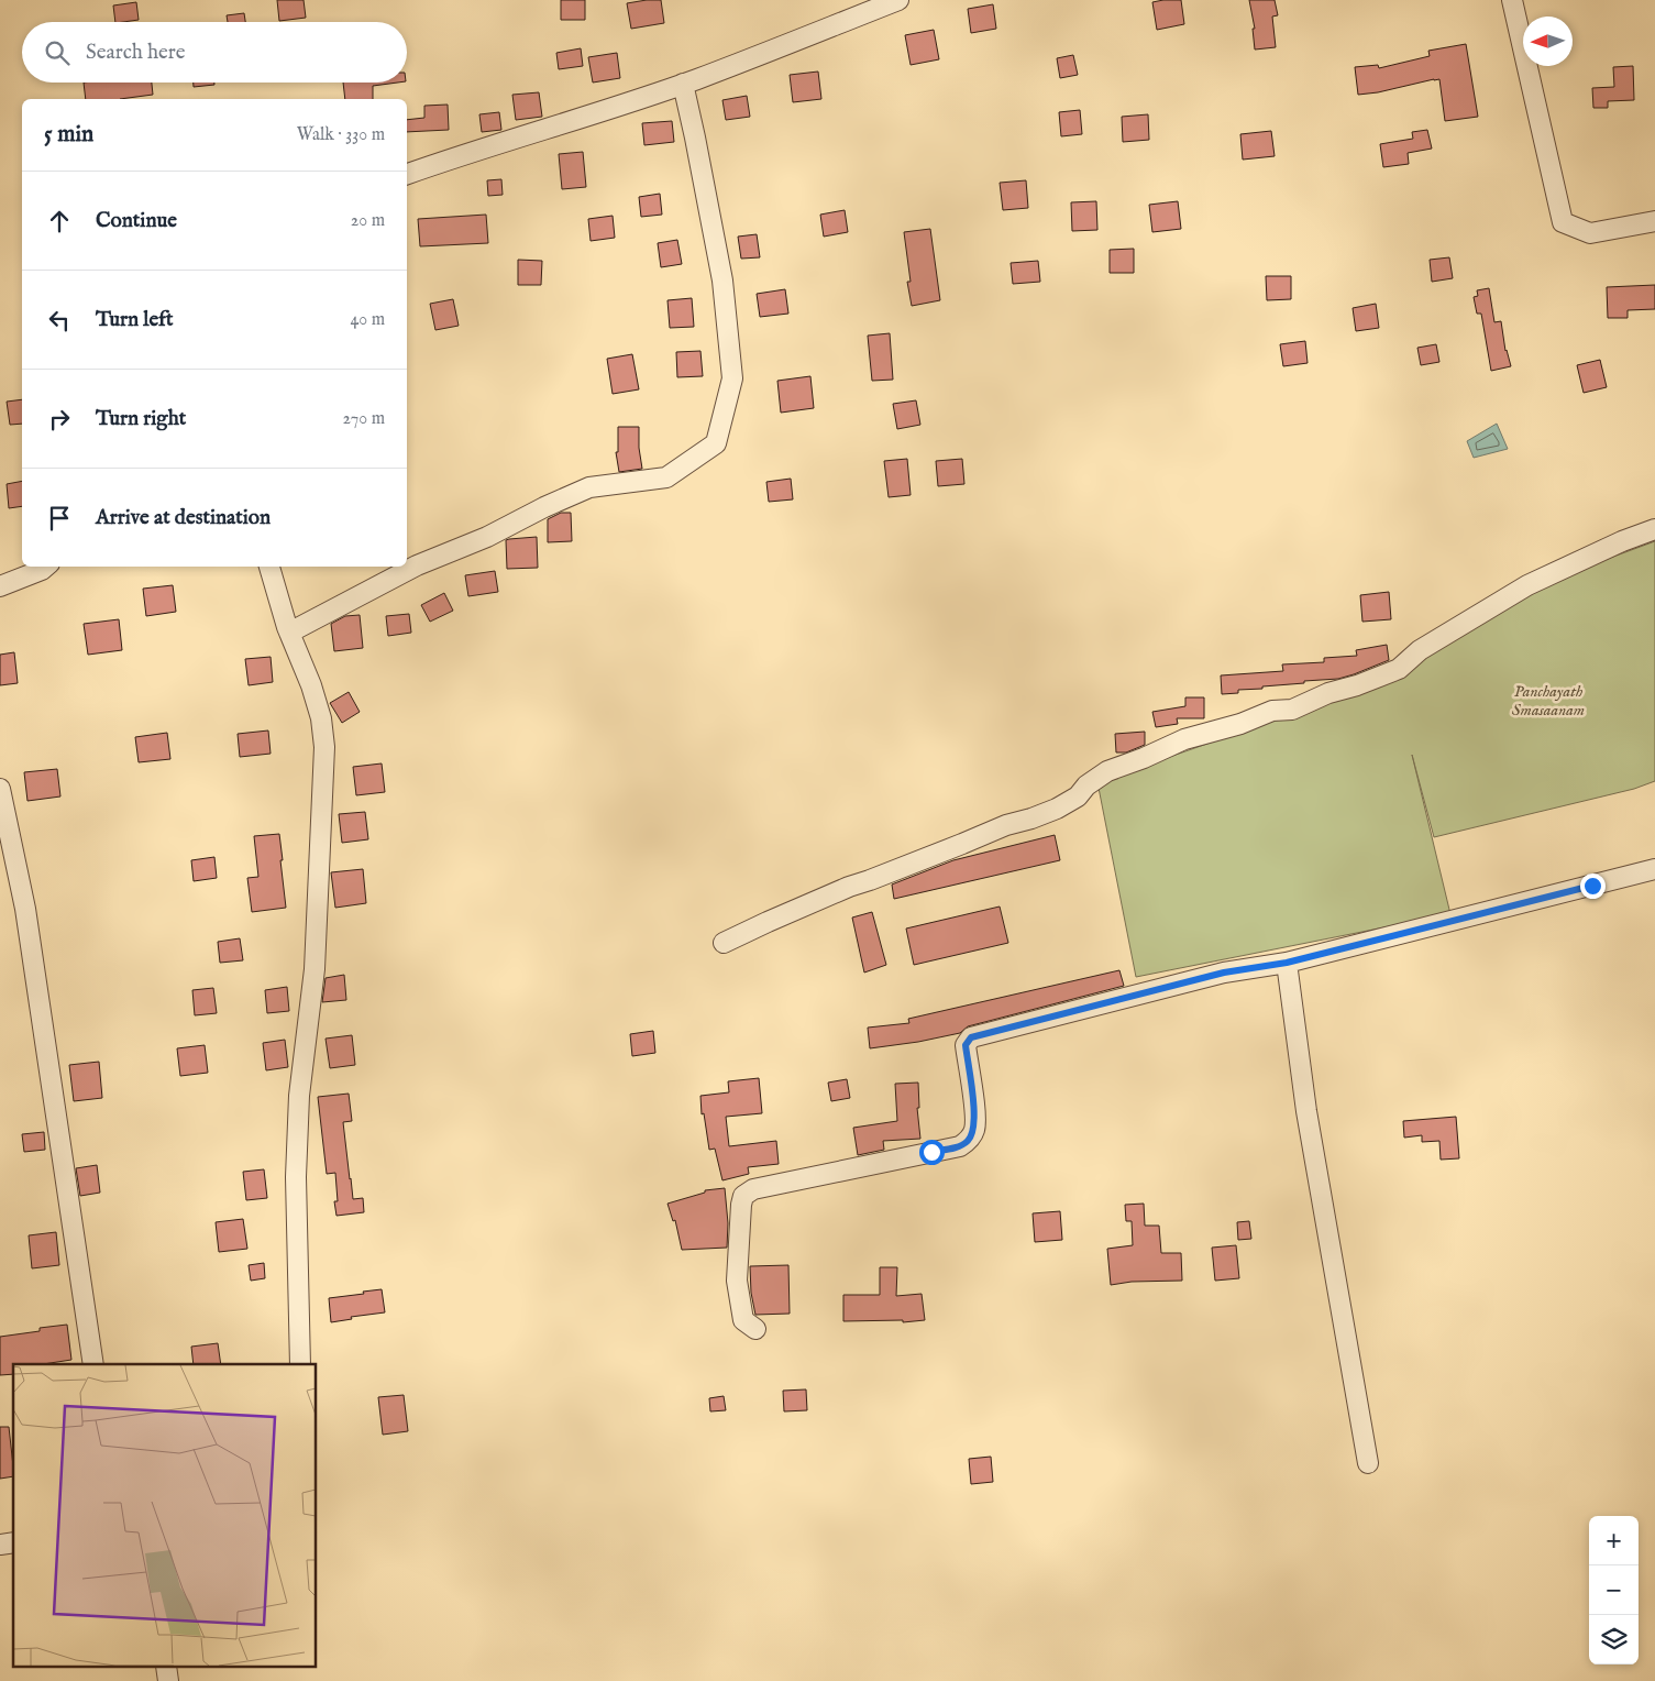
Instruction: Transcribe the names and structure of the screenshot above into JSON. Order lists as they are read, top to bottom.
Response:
{
  "parks": ["Panchayath Smasaanam"],
  "north": "left",
  "page": {
    "search": "Search here",
    "heading": ["5 min", "Walk · 330 m"],
    "list": [
      ["Continue", "20 m"],
      ["Turn left", "40 m"],
      ["Turn right", "270 m"],
      "Arrive at destination"
    ],
    "map_buttons": ["+", "−"]
  }
}
